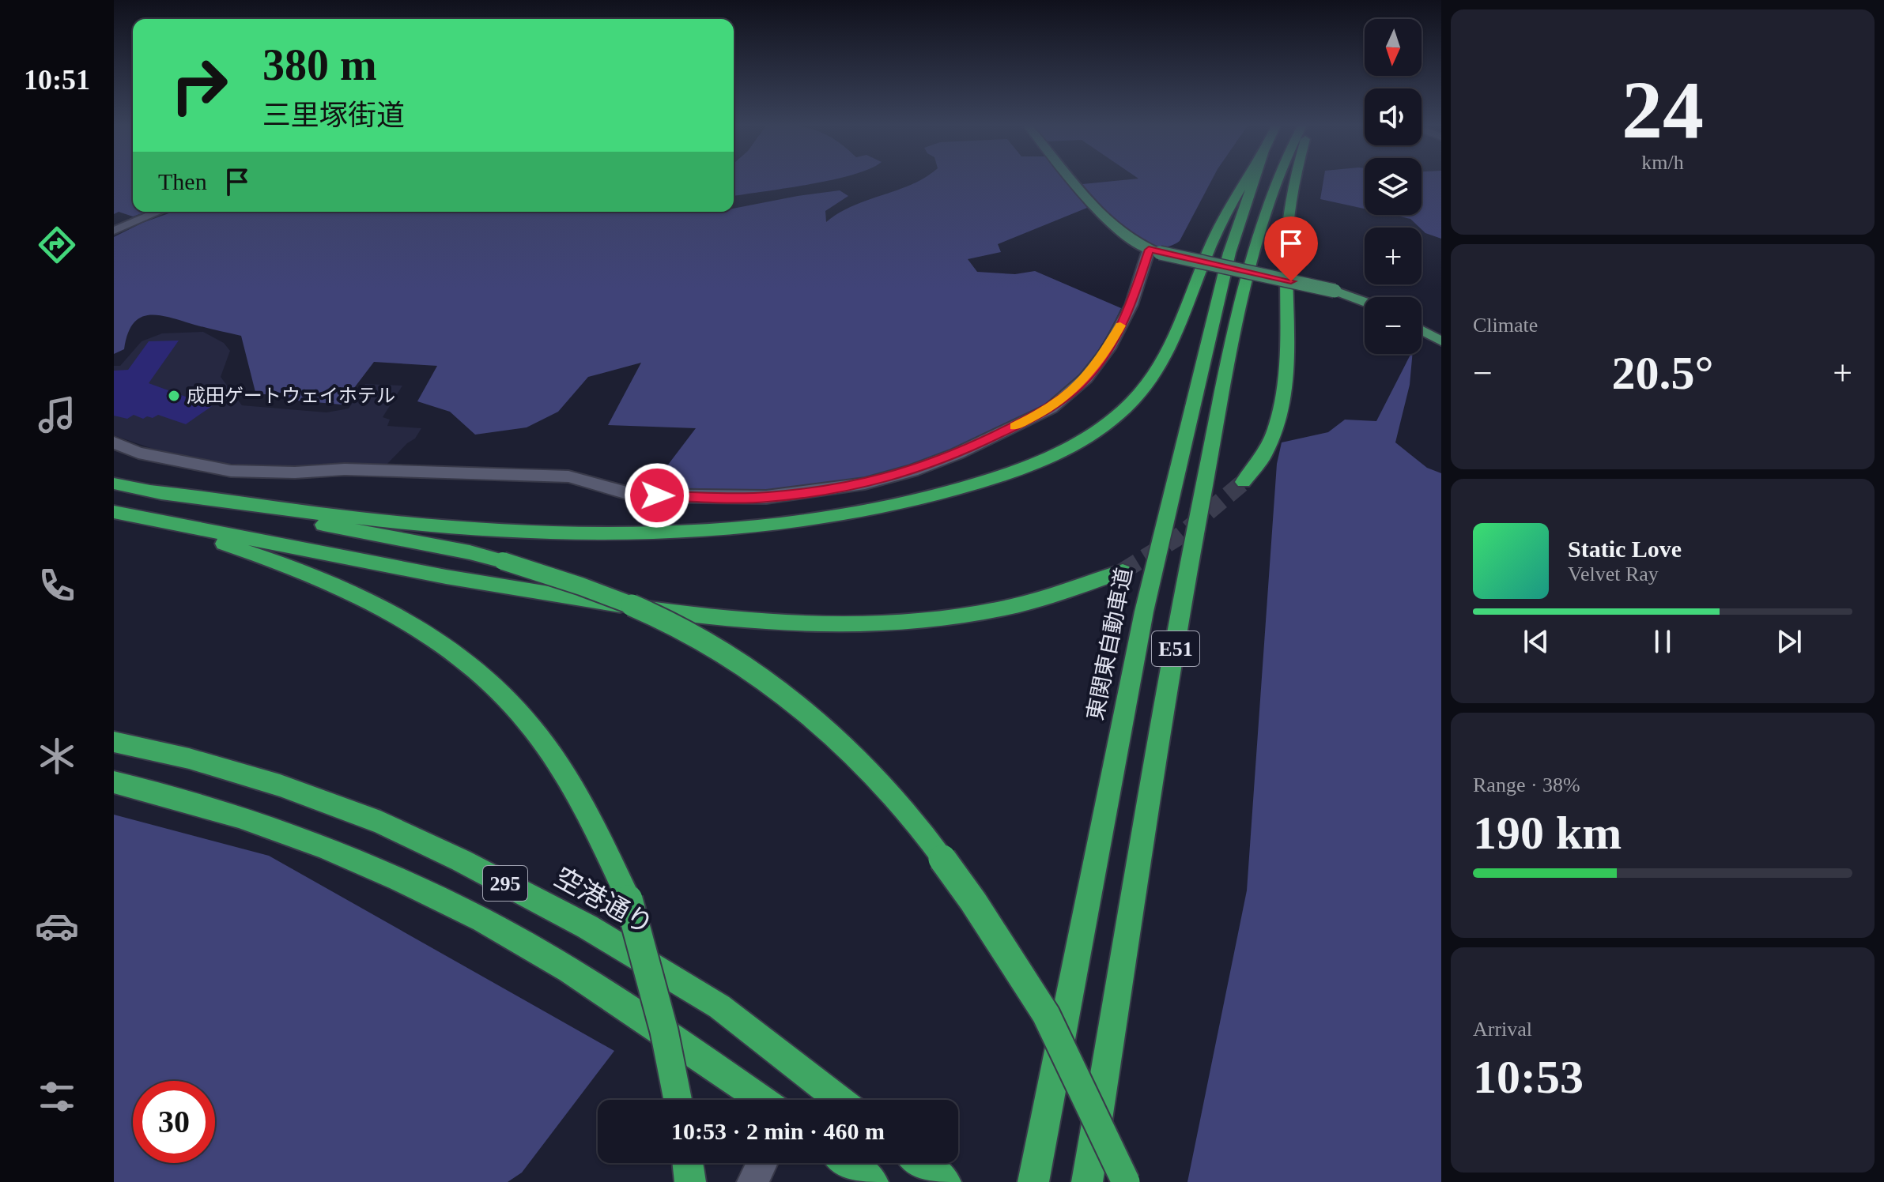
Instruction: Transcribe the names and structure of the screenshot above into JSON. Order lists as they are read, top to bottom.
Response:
{
  "streets": {
    "highway": [
      "東関東自動車道",
      "E51",
      "295",
      "空港通り"
    ]
  },
  "places": ["成田ゲートウェイホテル"],
  "north": "bottom",
  "page": {
    "tabs": "10:51",
    "tile": [
      ["24", "km/h"],
      "Climate",
      ["Range · 38%", "190 km"],
      ["Arrival", "10:53"]
    ],
    "map_buttons": ["+", "−"],
    "turn": ["380 m", "三里塚街道"],
    "then": "Then",
    "heat": ["−", "20.5°", "+"],
    "song": ["Static Love", "Velvet Ray"],
    "limit": "30",
    "trip": "10:53 · 2 min · 460 m"
  }
}
